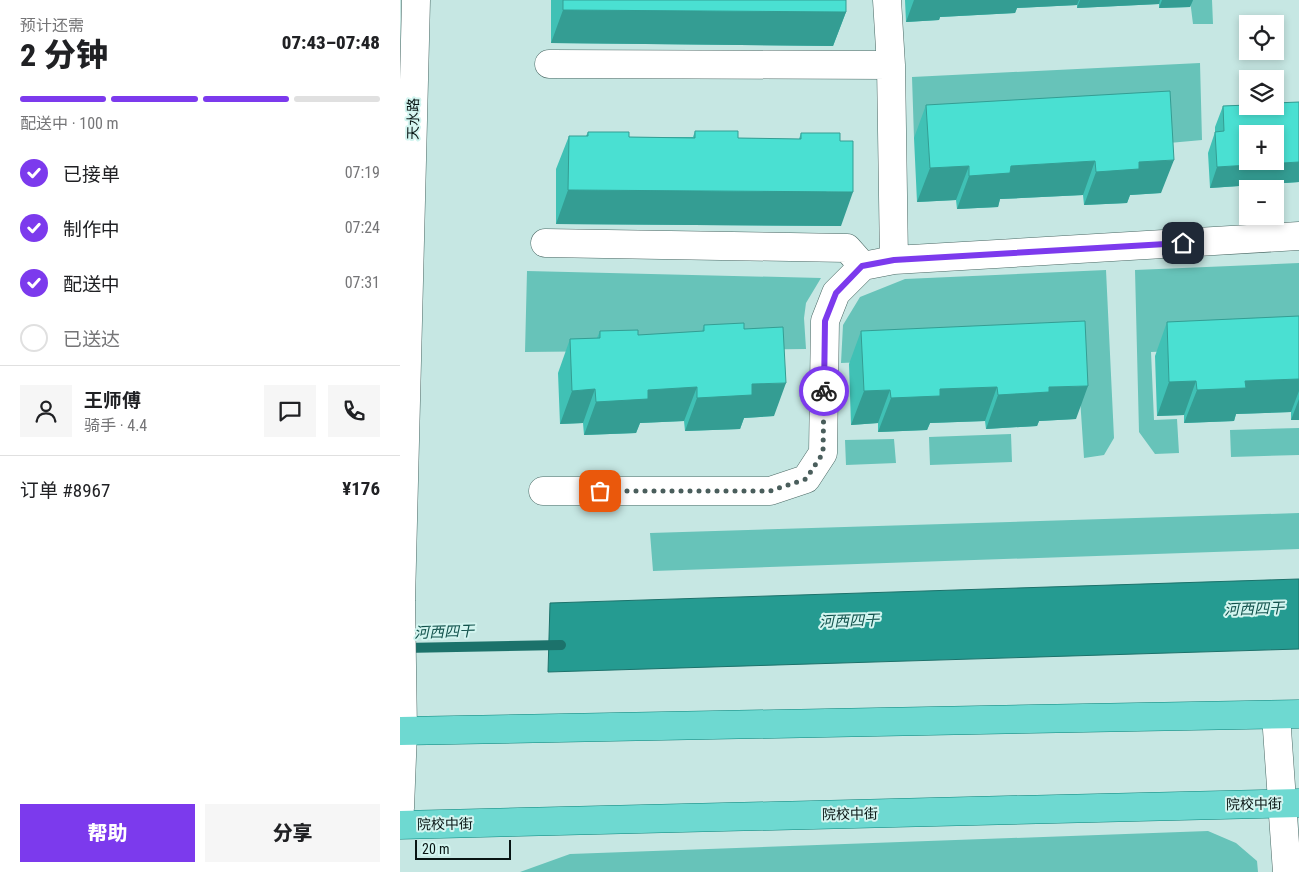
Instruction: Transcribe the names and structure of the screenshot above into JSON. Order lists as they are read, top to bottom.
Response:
{
  "streets": {
    "main road": ["院校中街"],
    "street": ["天水路"]
  },
  "water": ["河西四干"],
  "scale_bar": "20 m",
  "page": {
    "heading": ["2 分钟", "预计还需", "07:43–07:48"],
    "panel": [
      "王师傅",
      "骑手 · 4.4",
      "订单 #8967",
      "¥176"
    ],
    "map_buttons": ["+", "−"],
    "bar": "配送中 · 100 m",
    "list": [
      ["已接单", "07:19"],
      ["制作中", "07:24"],
      ["配送中", "07:31"],
      "已送达"
    ],
    "buttons": ["帮助", "分享"],
    "scale": "20 m"
  }
}
